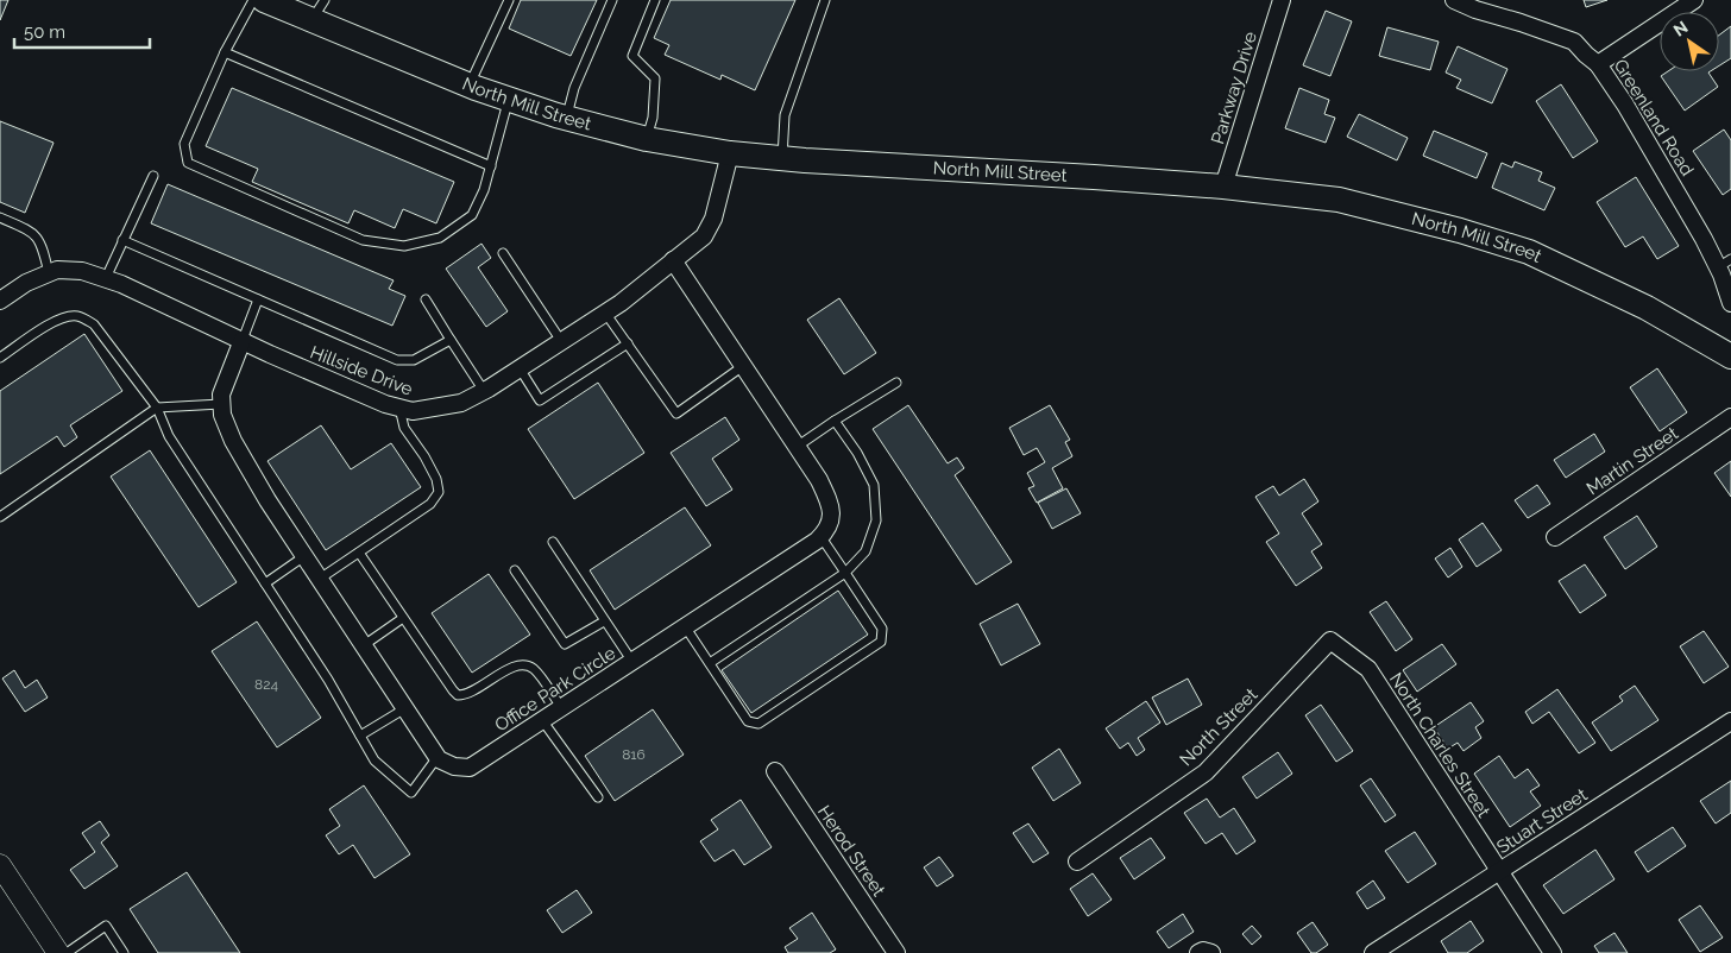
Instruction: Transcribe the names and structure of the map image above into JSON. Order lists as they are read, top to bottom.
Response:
{
  "streets": {
    "main road": ["North Mill Street"],
    "street": [
      "Parkway Drive",
      "Greenland Road",
      "Hillside Drive",
      "Martin Street",
      "Office Park Circle",
      "North Street",
      "North Charles Street",
      "Stuart Street",
      "Herod Street"
    ]
  },
  "crossings": [
    ["Parkway Drive", "North Mill Street"],
    ["North Mill Street", "Hillside Drive"],
    ["North Street", "North Charles Street"],
    ["North Charles Street", "Stuart Street"]
  ],
  "house_numbers": ["824", "816"],
  "scale_bar": "50 m",
  "north": "top left"
}
